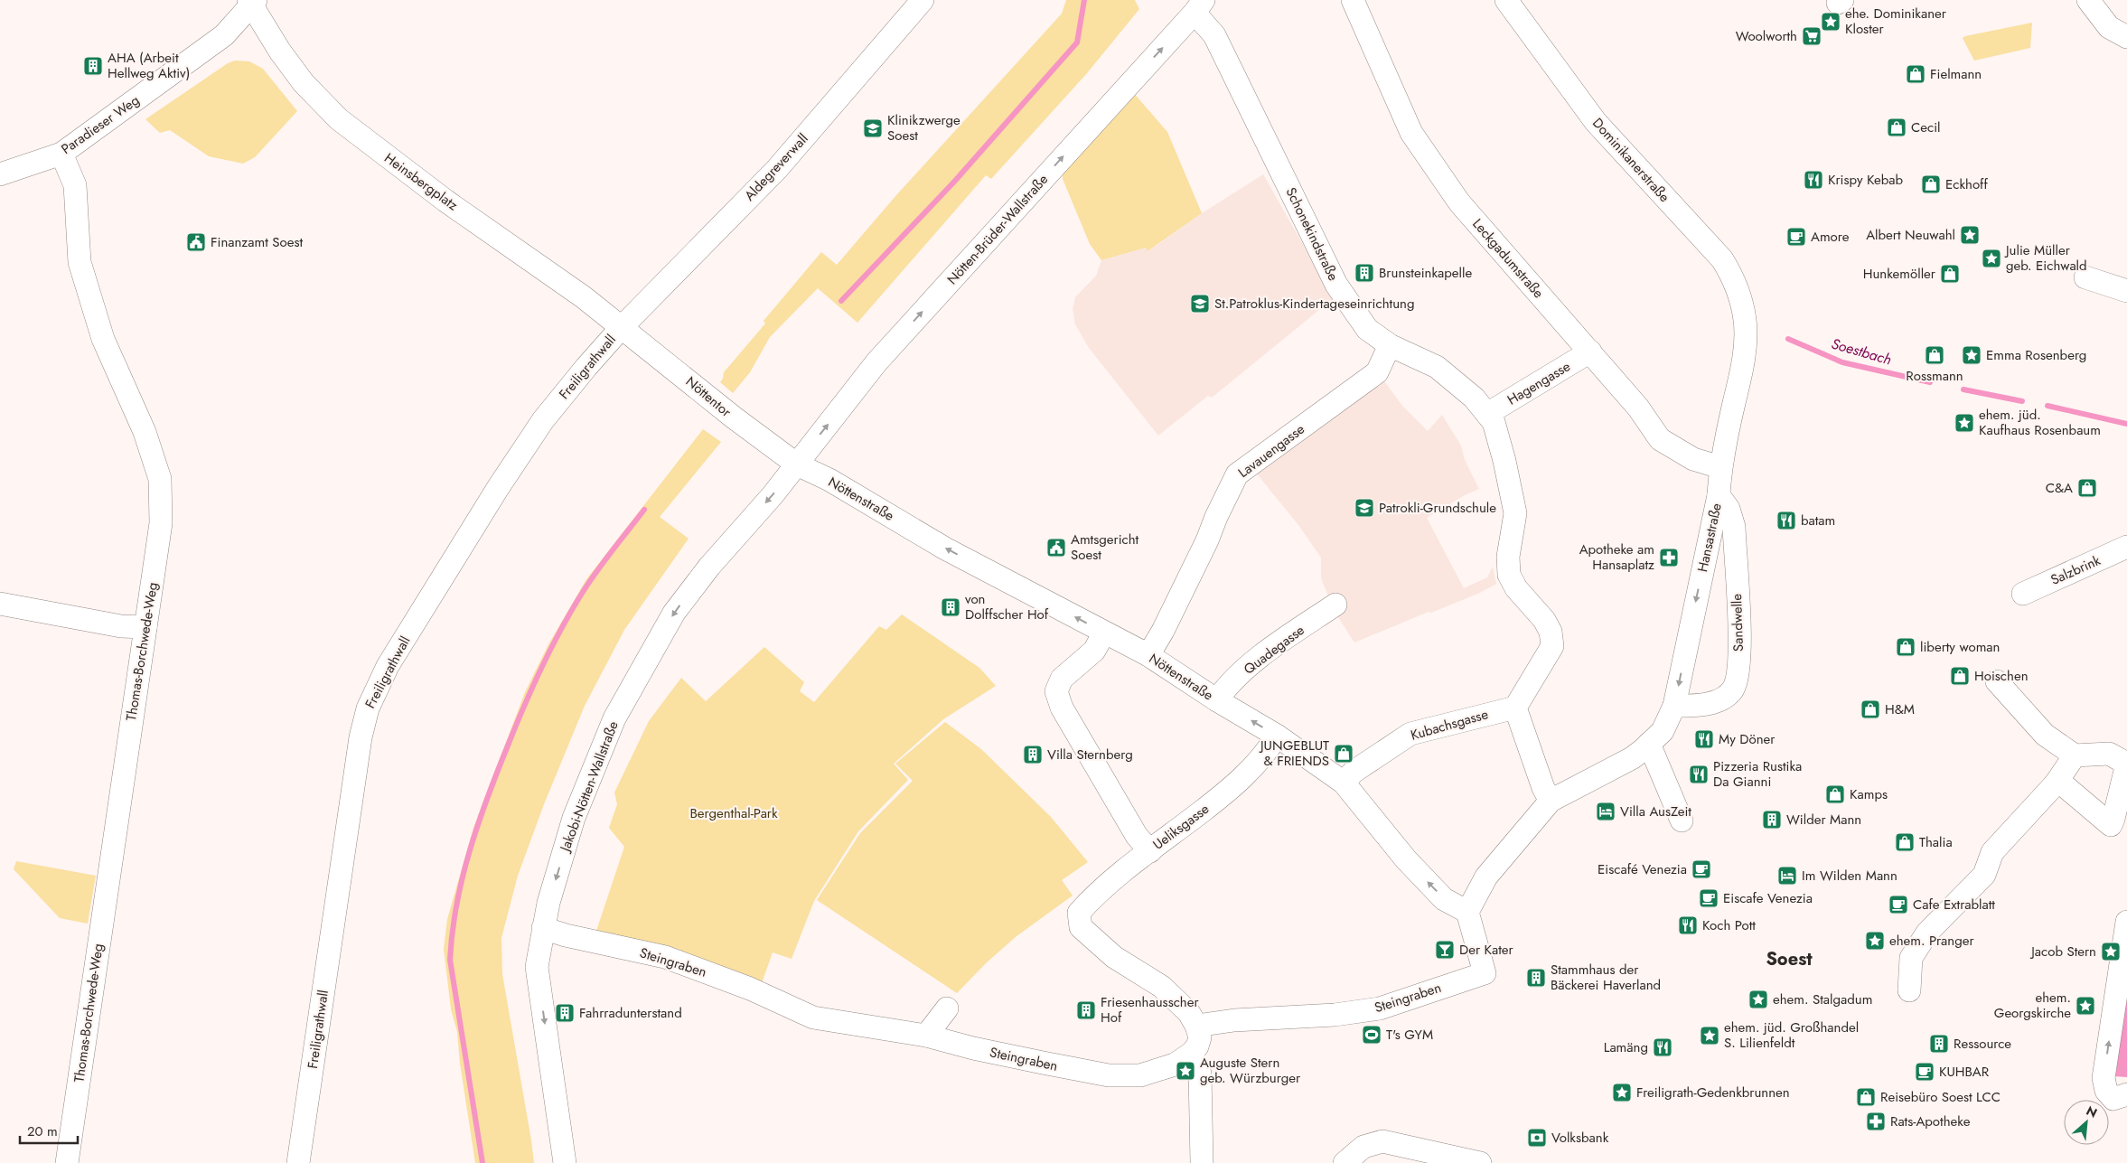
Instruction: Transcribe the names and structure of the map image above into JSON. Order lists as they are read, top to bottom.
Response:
{
  "streets": {
    "street": [
      "Paradieser Weg",
      "Dominikanerstraße",
      "Aldegreverwall",
      "Heinsbergplatz",
      "Nötten-Brüder-Wallstraße",
      "Schonekindstraße",
      "Leckgadumstraße",
      "Freiligrathwall",
      "Hagengasse",
      "Nöttentor",
      "Lavauengasse",
      "Nöttenstraße",
      "Hansastraße",
      "Salzbrink",
      "Sandwelle",
      "Quadegasse",
      "Thomas-Borchwede-Weg",
      "Kubachsgasse",
      "Jakobi-Nötten-Wallstraße",
      "Ueliksgasse",
      "Steingraben"
    ]
  },
  "crossings": [
    ["Paradieser Weg", "Heinsbergplatz"],
    ["Paradieser Weg", "Thomas-Borchwede-Weg"],
    ["Dominikanerstraße", "Hansastraße"],
    ["Aldegreverwall", "Heinsbergplatz"],
    ["Aldegreverwall", "Freiligrathwall"],
    ["Aldegreverwall", "Nöttentor"],
    ["Heinsbergplatz", "Freiligrathwall"],
    ["Heinsbergplatz", "Nöttentor"],
    ["Nötten-Brüder-Wallstraße", "Schonekindstraße"],
    ["Nötten-Brüder-Wallstraße", "Nöttentor"],
    ["Nötten-Brüder-Wallstraße", "Nöttenstraße"],
    ["Nötten-Brüder-Wallstraße", "Jakobi-Nötten-Wallstraße"],
    ["Schonekindstraße", "Hagengasse"],
    ["Schonekindstraße", "Lavauengasse"],
    ["Schonekindstraße", "Kubachsgasse"],
    ["Leckgadumstraße", "Hagengasse"],
    ["Leckgadumstraße", "Hansastraße"],
    ["Freiligrathwall", "Nöttentor"],
    ["Nöttentor", "Nöttenstraße"],
    ["Nöttentor", "Jakobi-Nötten-Wallstraße"],
    ["Lavauengasse", "Nöttenstraße"],
    ["Nöttenstraße", "Quadegasse"],
    ["Nöttenstraße", "Kubachsgasse"],
    ["Nöttenstraße", "Jakobi-Nötten-Wallstraße"],
    ["Nöttenstraße", "Ueliksgasse"],
    ["Nöttenstraße", "Steingraben"],
    ["Hansastraße", "Sandwelle"],
    ["Jakobi-Nötten-Wallstraße", "Steingraben"],
    ["Ueliksgasse", "Steingraben"]
  ],
  "one_way": [
    "Nötten-Brüder-Wallstraße",
    "Nöttenstraße",
    "Hansastraße",
    "Jakobi-Nötten-Wallstraße"
  ],
  "districts": ["Soest"],
  "water": ["Soestbach"],
  "parks": ["Bergenthal-Park"],
  "places": {
    "place": [
      "ehe. Dominikaner Kloster",
      "Albert Neuwahl",
      "Julie Müller geb. Eichwald",
      "Emma Rosenberg",
      "ehem. jüd. Kaufhaus Rosenbaum",
      "ehem. Pranger",
      "Jacob Stern",
      "ehem. Stalgadum",
      "ehem. Georgskirche",
      "ehem. jüd. Großhandel S. Lilienfeldt",
      "Auguste Stern geb. Würzburger",
      "Freiligrath-Gedenkbrunnen"
    ],
    "supermarket": ["Woolworth"],
    "building": [
      "AHA (Arbeit Hellweg Aktiv)",
      "Brunsteinkapelle",
      "von Dolffscher Hof",
      "Villa Sternberg",
      "Wilder Mann",
      "Stammhaus der Bäckerei Haverland",
      "Friesenhausscher Hof",
      "Fahrradunterstand",
      "Ressource"
    ],
    "shop": [
      "Fielmann",
      "Cecil",
      "Eckhoff",
      "Hunkemöller",
      "Rossmann",
      "C&A",
      "liberty woman",
      "Hoischen",
      "H&M",
      "JUNGEBLUT & FRIENDS",
      "Kamps",
      "Thalia",
      "Reisebüro Soest LCC"
    ],
    "school or university": ["Klinikzwerge Soest", "St.Patroklus-Kindertageseinrichtung", "Patrokli-Grundschule"],
    "restaurant": [
      "Krispy Kebab",
      "batam",
      "My Döner",
      "Pizzeria Rustika Da Gianni",
      "Koch Pott",
      "Lamäng"
    ],
    "cafe": [
      "Amore",
      "Eiscafé Venezia",
      "Eiscafe Venezia",
      "Cafe Extrablatt",
      "KUHBAR"
    ],
    "public building": ["Finanzamt Soest", "Amtsgericht Soest"],
    "pharmacy": ["Apotheke am Hansaplatz", "Rats-Apotheke"],
    "hotel": ["Villa AusZeit", "Im Wilden Mann"],
    "bar": ["Der Kater"],
    "sports": ["T's GYM"],
    "bank": ["Volksbank"]
  },
  "scale_bar": "20 m",
  "north": "top right"
}
